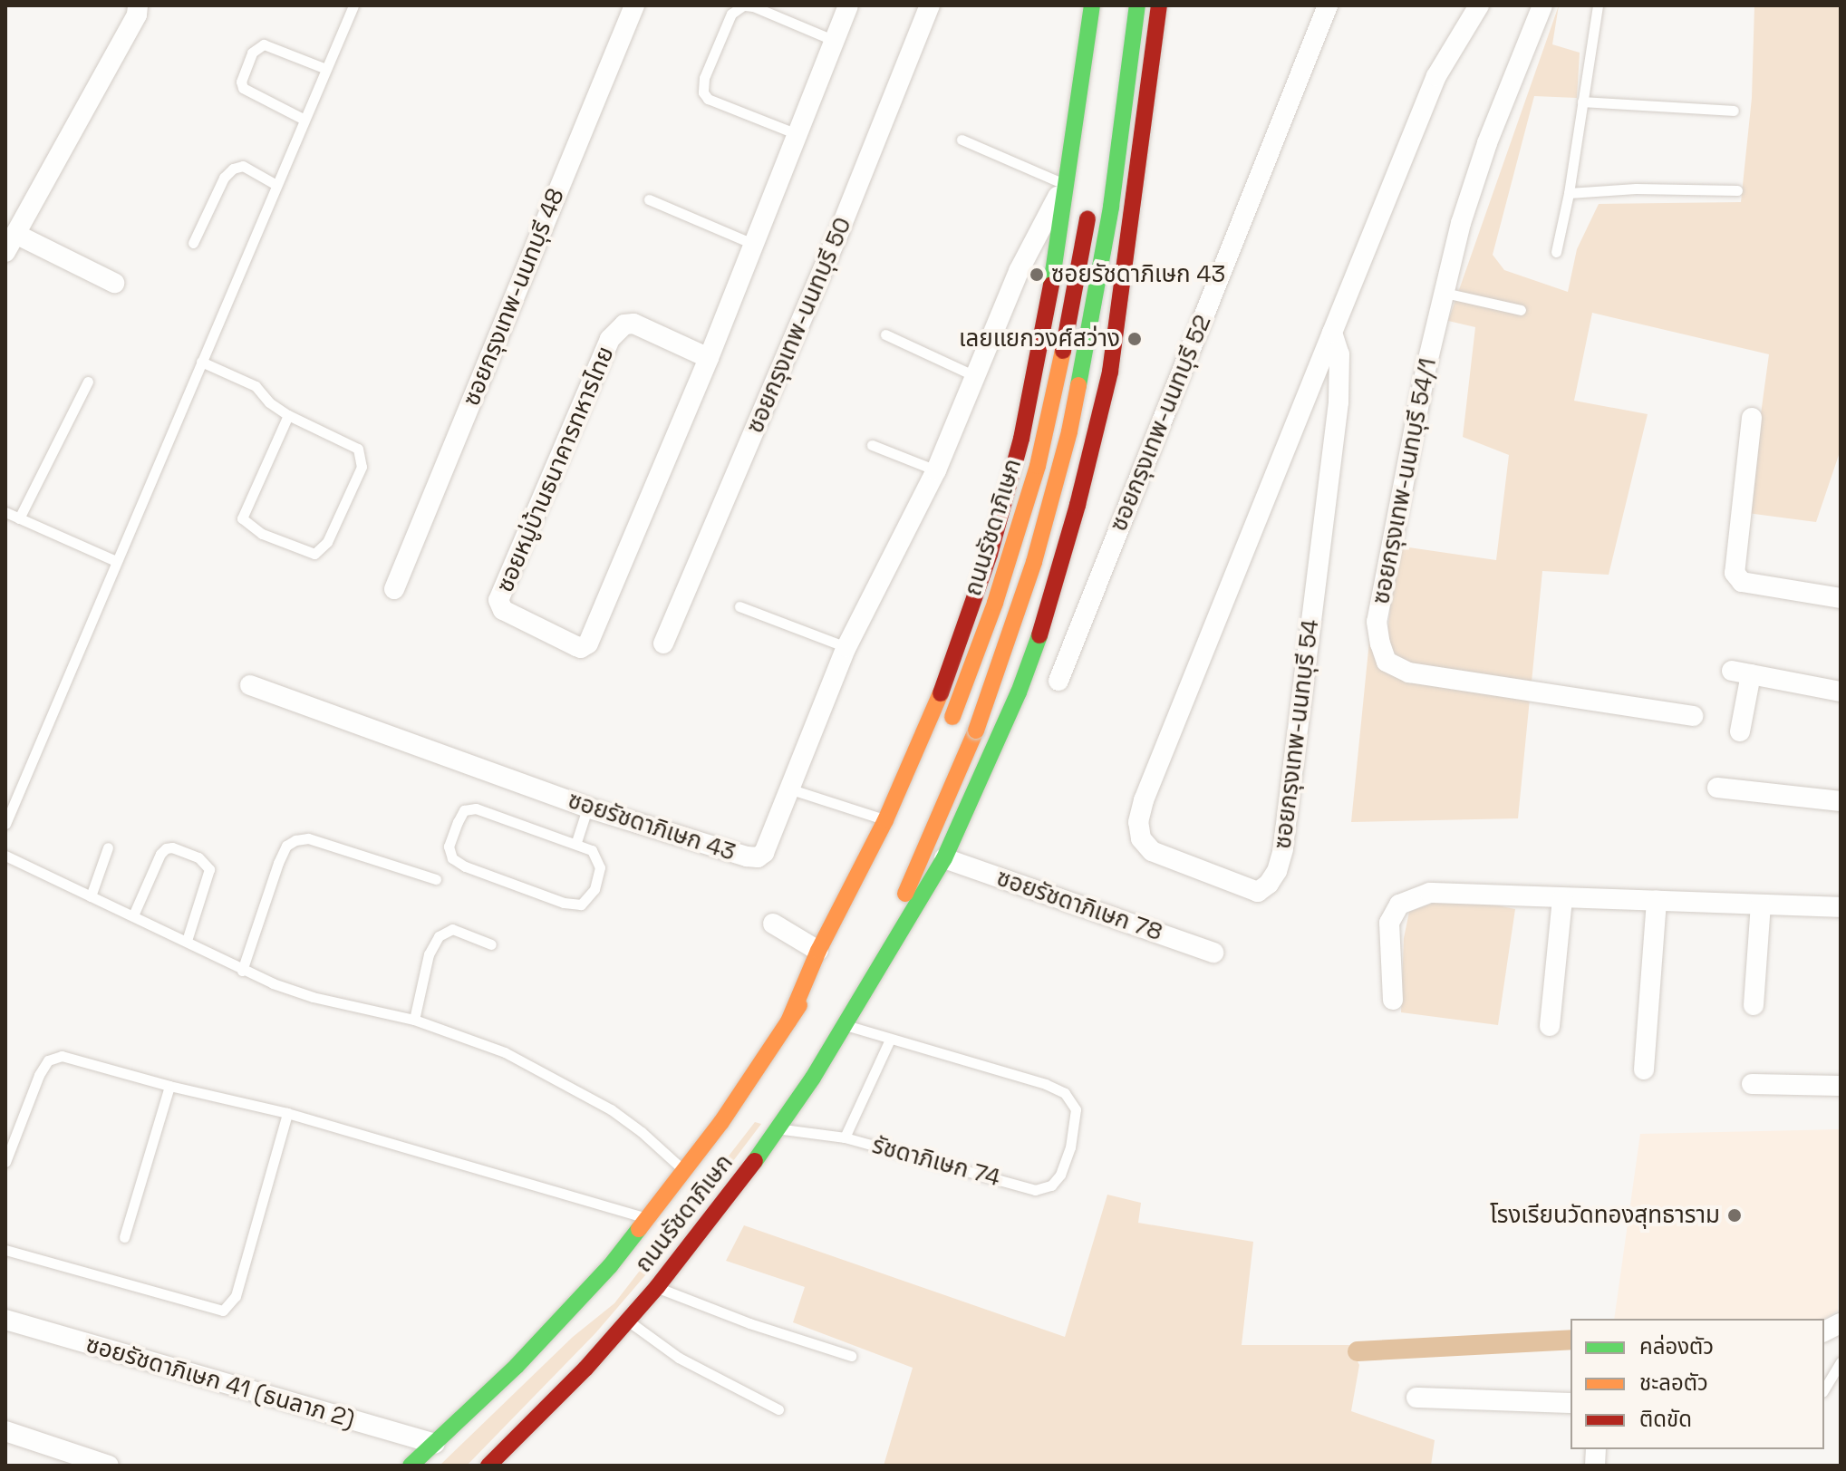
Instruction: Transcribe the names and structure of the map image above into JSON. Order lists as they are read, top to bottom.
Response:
{
  "streets": {
    "main road": ["ถนนรัชดาภิเษก"],
    "street": [
      "ซอยกรุงเทพ-นนทบุรี 48",
      "ซอยกรุงเทพ-นนทบุรี 50",
      "ซอยกรุงเทพ-นนทบุรี 52",
      "ซอยหมู่บ้านธนาคารทหารไทย",
      "ซอยกรุงเทพ-นนทบุรี 54/1",
      "ซอยกรุงเทพ-นนทบุรี 54",
      "ซอยรัชดาภิเษก 43",
      "ซอยรัชดาภิเษก 78",
      "ซอยรัชดาภิเษก 41 (ธนลาภ 2)"
    ],
    "lane": ["รัชดาภิเษก 74"]
  },
  "crossings": [
    ["ถนนรัชดาภิเษก", "ซอยรัชดาภิเษก 43"],
    ["ถนนรัชดาภิเษก", "ซอยรัชดาภิเษก 78"],
    ["ถนนรัชดาภิเษก", "รัชดาภิเษก 74"],
    ["ถนนรัชดาภิเษก", "ซอยรัชดาภิเษก 41 (ธนลาภ 2)"]
  ],
  "places": ["ซอยรัชดาภิเษก 43", "เลยแยกวงศ์สว่าง", "โรงเรียนวัดทองสุทธาราม"],
  "legend": ["คล่องตัว", "ชะลอตัว", "ติดขัด"]
}
